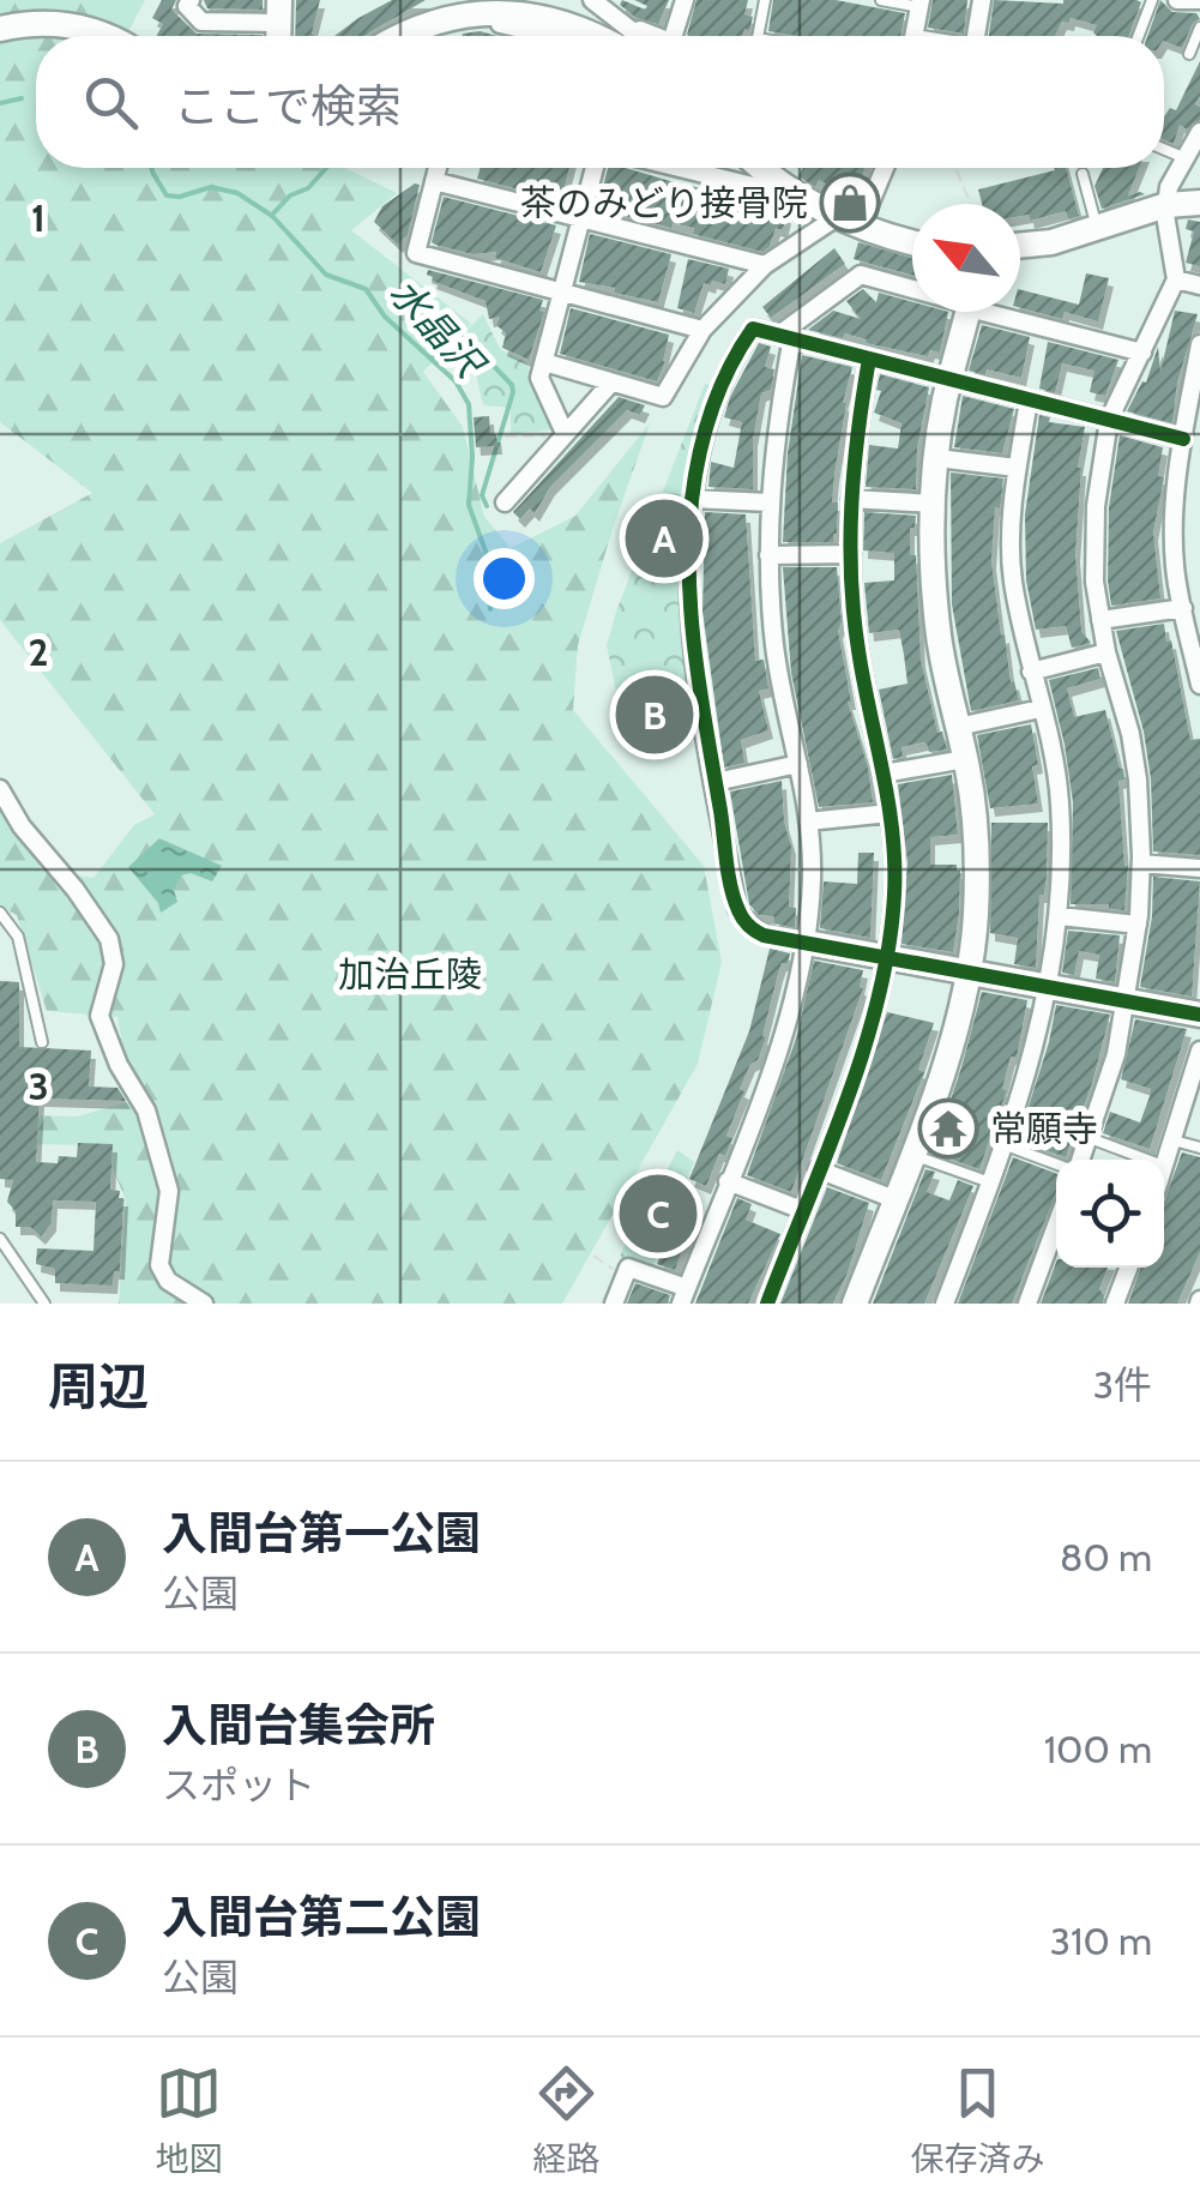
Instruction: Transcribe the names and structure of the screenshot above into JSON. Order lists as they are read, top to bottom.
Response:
{
  "water": ["水晶沢"],
  "parks": ["加治丘陵"],
  "places": {
    "shop": ["茶のみどり接骨院"],
    "temple": ["常願寺"]
  },
  "north": "top left",
  "page": {
    "search": "ここで検索",
    "pins": ["A", "B", "C"],
    "heading": ["周辺", "3件"],
    "list": [
      {
        "mark": "A",
        "name": "入間台第一公園",
        "note": "公園",
        "value": "80 m"
      },
      {
        "mark": "B",
        "name": "入間台集会所",
        "note": "スポット",
        "value": "100 m"
      },
      {
        "mark": "C",
        "name": "入間台第二公園",
        "note": "公園",
        "value": "310 m"
      }
    ],
    "nav": ["地図", "経路", "保存済み"]
  },
  "grid": {
    "rows": ["1", "2", "3"]
  }
}
